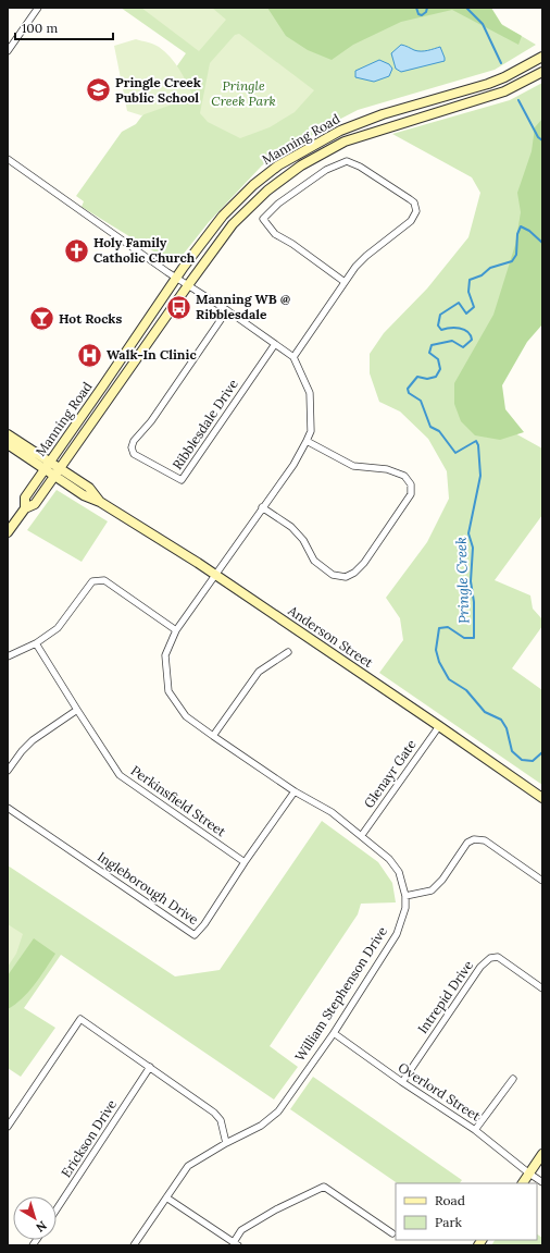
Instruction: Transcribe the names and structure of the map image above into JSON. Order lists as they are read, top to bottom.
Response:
{
  "streets": {
    "main road": ["Manning Road", "Anderson Street"],
    "street": [
      "Ribblesdale Drive",
      "Glenayr Gate",
      "Perkinsfield Street",
      "Ingleborough Drive",
      "William Stephenson Drive",
      "Intrepid Drive",
      "Overlord Street",
      "Erickson Drive"
    ]
  },
  "crossings": [
    ["Manning Road", "Anderson Street"],
    ["Anderson Street", "Glenayr Gate"],
    ["Anderson Street", "William Stephenson Drive"],
    ["Glenayr Gate", "William Stephenson Drive"],
    ["Perkinsfield Street", "Ingleborough Drive"],
    ["Ingleborough Drive", "William Stephenson Drive"],
    ["William Stephenson Drive", "Overlord Street"],
    ["Intrepid Drive", "Overlord Street"]
  ],
  "water": ["Pringle Creek"],
  "parks": ["Pringle Creek Park"],
  "places": {
    "school or university": ["Pringle Creek Public School"],
    "church": ["Holy Family Catholic Church"],
    "bus stop": ["Manning WB @ Ribblesdale"],
    "bar": ["Hot Rocks"],
    "hospital": ["Walk-In Clinic"]
  },
  "legend": ["Road", "Park"],
  "scale_bar": "100 m",
  "north": "bottom right"
}
